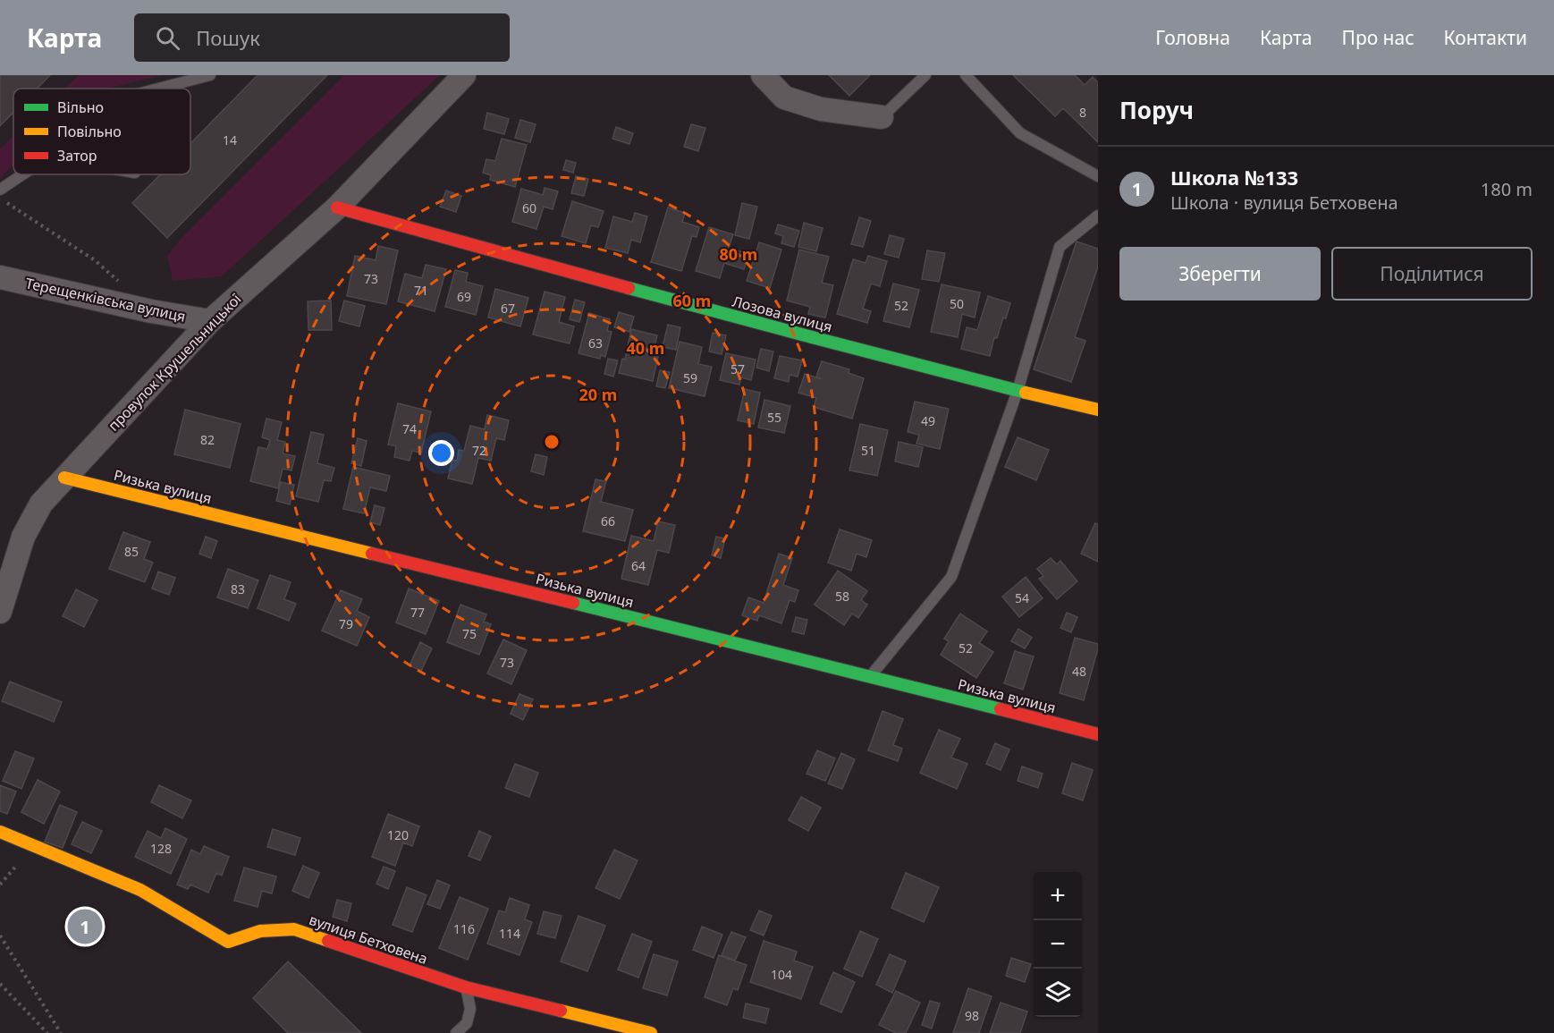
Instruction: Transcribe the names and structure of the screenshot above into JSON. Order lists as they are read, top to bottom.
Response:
{
  "streets": {
    "street": [
      "Терещенківська вулиця",
      "Лозова вулиця",
      "провулок Крушельницької",
      "Ризька вулиця",
      "вулиця Бетховена"
    ]
  },
  "crossings": [
    ["Терещенківська вулиця", "провулок Крушельницької"],
    ["Лозова вулиця", "провулок Крушельницької"],
    ["провулок Крушельницької", "Ризька вулиця"]
  ],
  "house_numbers": [
    "8",
    "14",
    "60",
    "73",
    "71",
    "69",
    "50",
    "52",
    "67",
    "63",
    "57",
    "59",
    "55",
    "49",
    "74",
    "82",
    "72",
    "51",
    "66",
    "85",
    "64",
    "83",
    "58",
    "54",
    "77",
    "79",
    "75",
    "52",
    "73",
    "48",
    "120",
    "128",
    "116",
    "114",
    "104",
    "98"
  ],
  "legend": ["Вільно", "Повільно", "Затор"],
  "page": {
    "header": "Карта",
    "search": "Пошук",
    "nav": [
      "Головна",
      "Карта",
      "Про нас",
      "Контакти"
    ],
    "heading": "Поруч",
    "list": [
      {
        "mark": "1",
        "name": "Школа №133",
        "note": "Школа · вулиця Бетховена",
        "value": "180 m"
      }
    ],
    "buttons": ["Зберегти", "Поділитися"],
    "map_buttons": ["+", "−"],
    "pins": "1"
  },
  "rings": [
    "80 m",
    "60 m",
    "40 m",
    "20 m"
  ]
}
